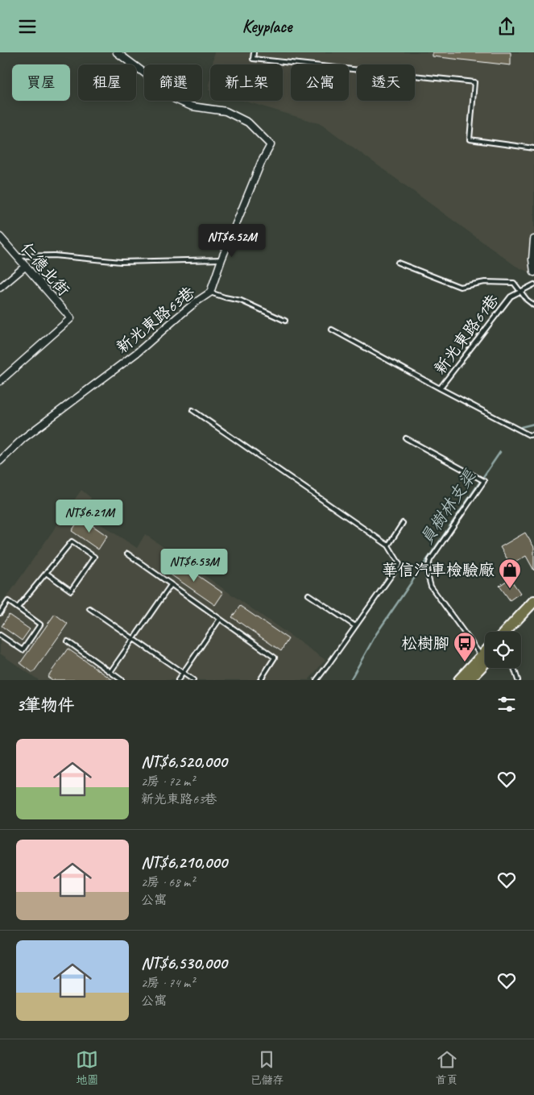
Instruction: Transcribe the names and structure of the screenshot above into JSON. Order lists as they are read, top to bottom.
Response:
{
  "streets": {
    "street": ["仁德北街", "新光東路63巷"],
    "lane": ["新光東路61巷"]
  },
  "water": ["員樹林支渠"],
  "places": {
    "shop": ["華信汽車檢驗廠"],
    "bus stop": ["松樹腳"]
  },
  "page": {
    "header": "Keyplace",
    "chip": [
      "買屋",
      "租屋",
      "篩選",
      "新上架",
      "公寓",
      "透天"
    ],
    "price": ["NT$6.52M", "NT$6.21M", "NT$6.53M"],
    "heading": "3筆物件",
    "list": [
      {
        "name": "NT$6,520,000",
        "note": "2房 · 72 m² · 新光東路63巷"
      },
      {
        "name": "NT$6,210,000",
        "note": "2房 · 68 m² · 公寓"
      },
      {
        "name": "NT$6,530,000",
        "note": "2房 · 74 m² · 公寓"
      }
    ],
    "tabs": ["地圖", "已儲存", "首頁"]
  }
}
